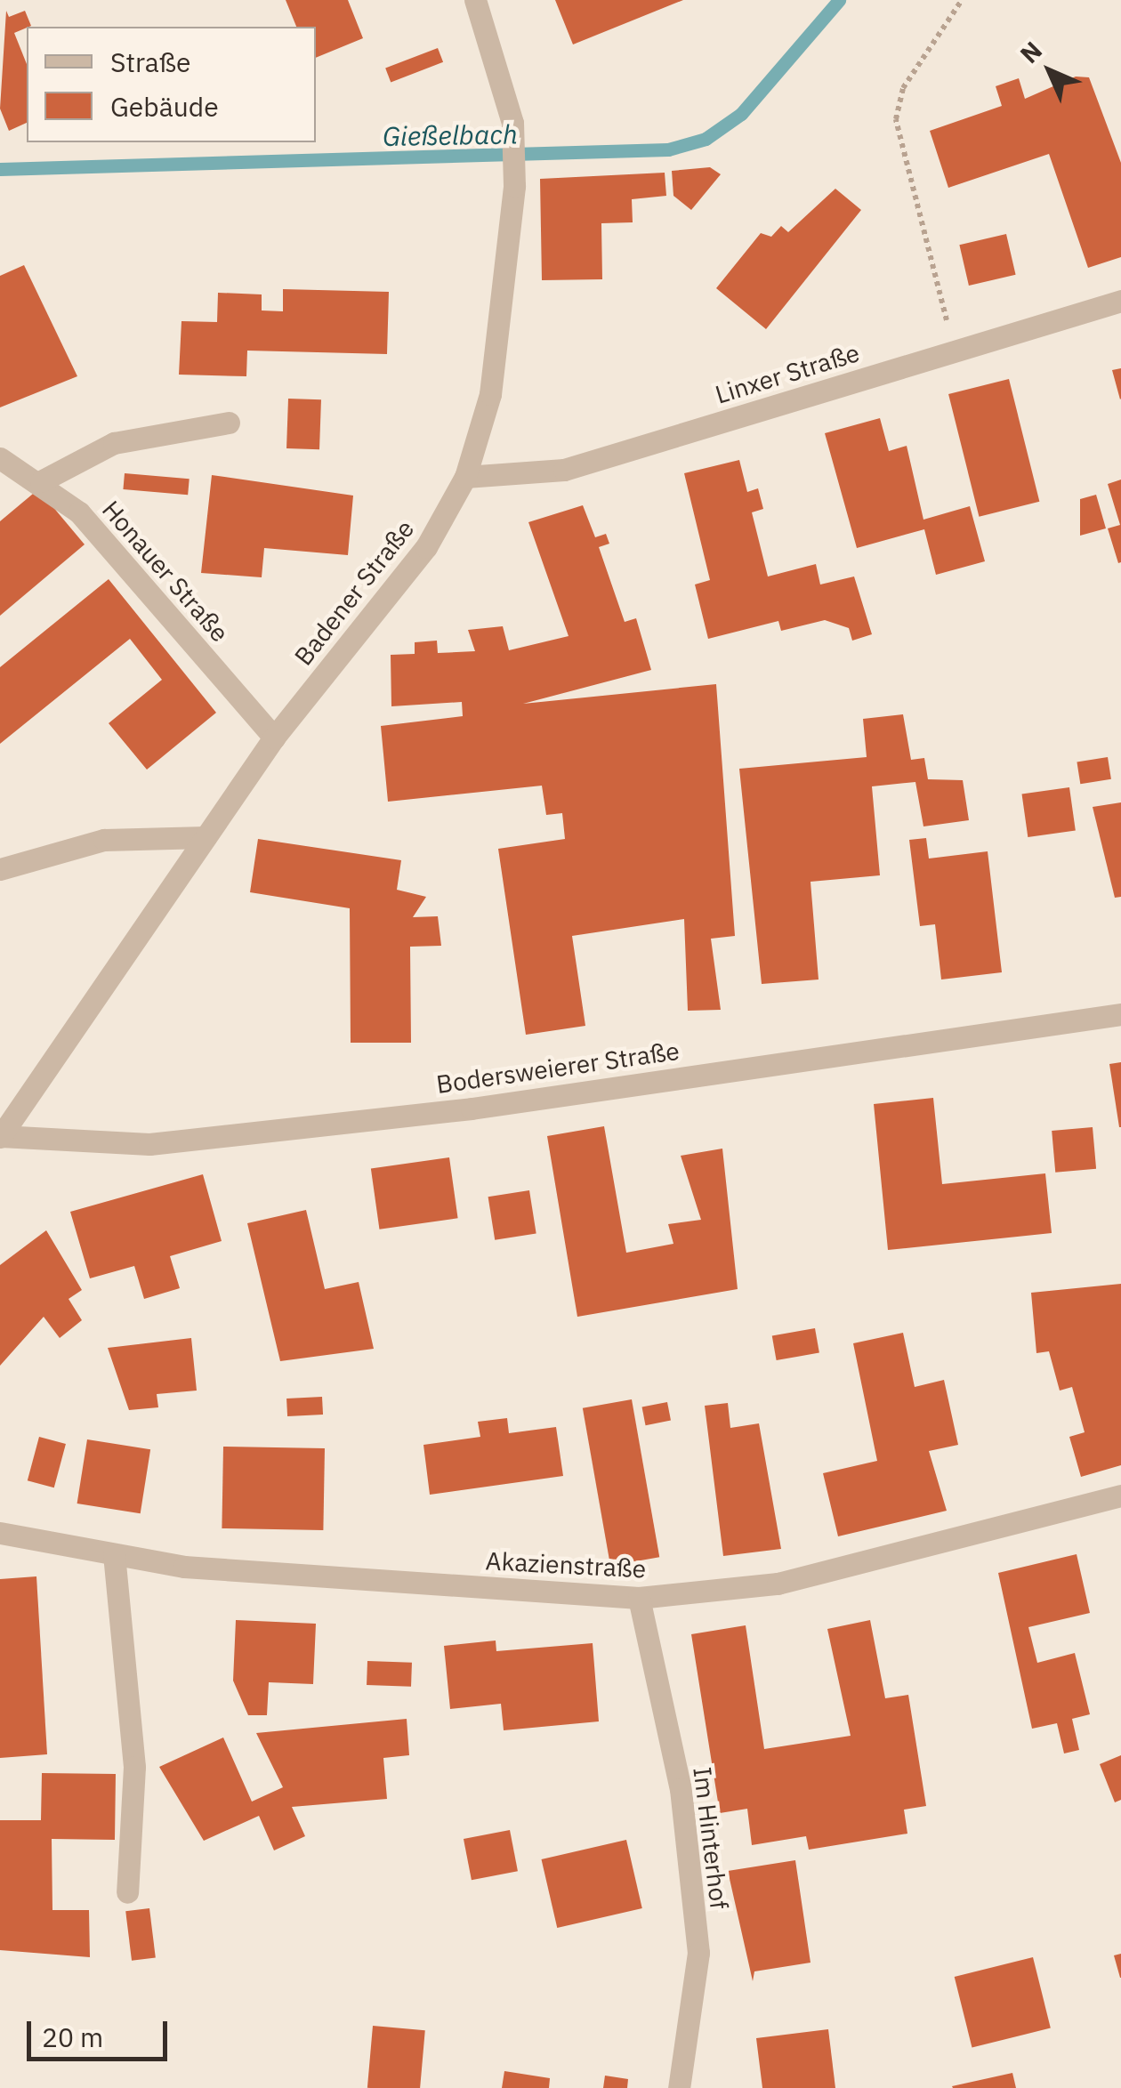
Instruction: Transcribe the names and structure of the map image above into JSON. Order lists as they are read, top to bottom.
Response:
{
  "streets": {
    "street": [
      "Linxer Straße",
      "Honauer Straße",
      "Badener Straße",
      "Bodersweierer Straße",
      "Akazienstraße",
      "Im Hinterhof"
    ]
  },
  "crossings": [
    ["Linxer Straße", "Badener Straße"],
    ["Honauer Straße", "Badener Straße"],
    ["Badener Straße", "Bodersweierer Straße"],
    ["Akazienstraße", "Im Hinterhof"]
  ],
  "water": ["Gießelbach"],
  "legend": ["Straße", "Gebäude"],
  "scale_bar": "20 m",
  "north": "top left"
}
